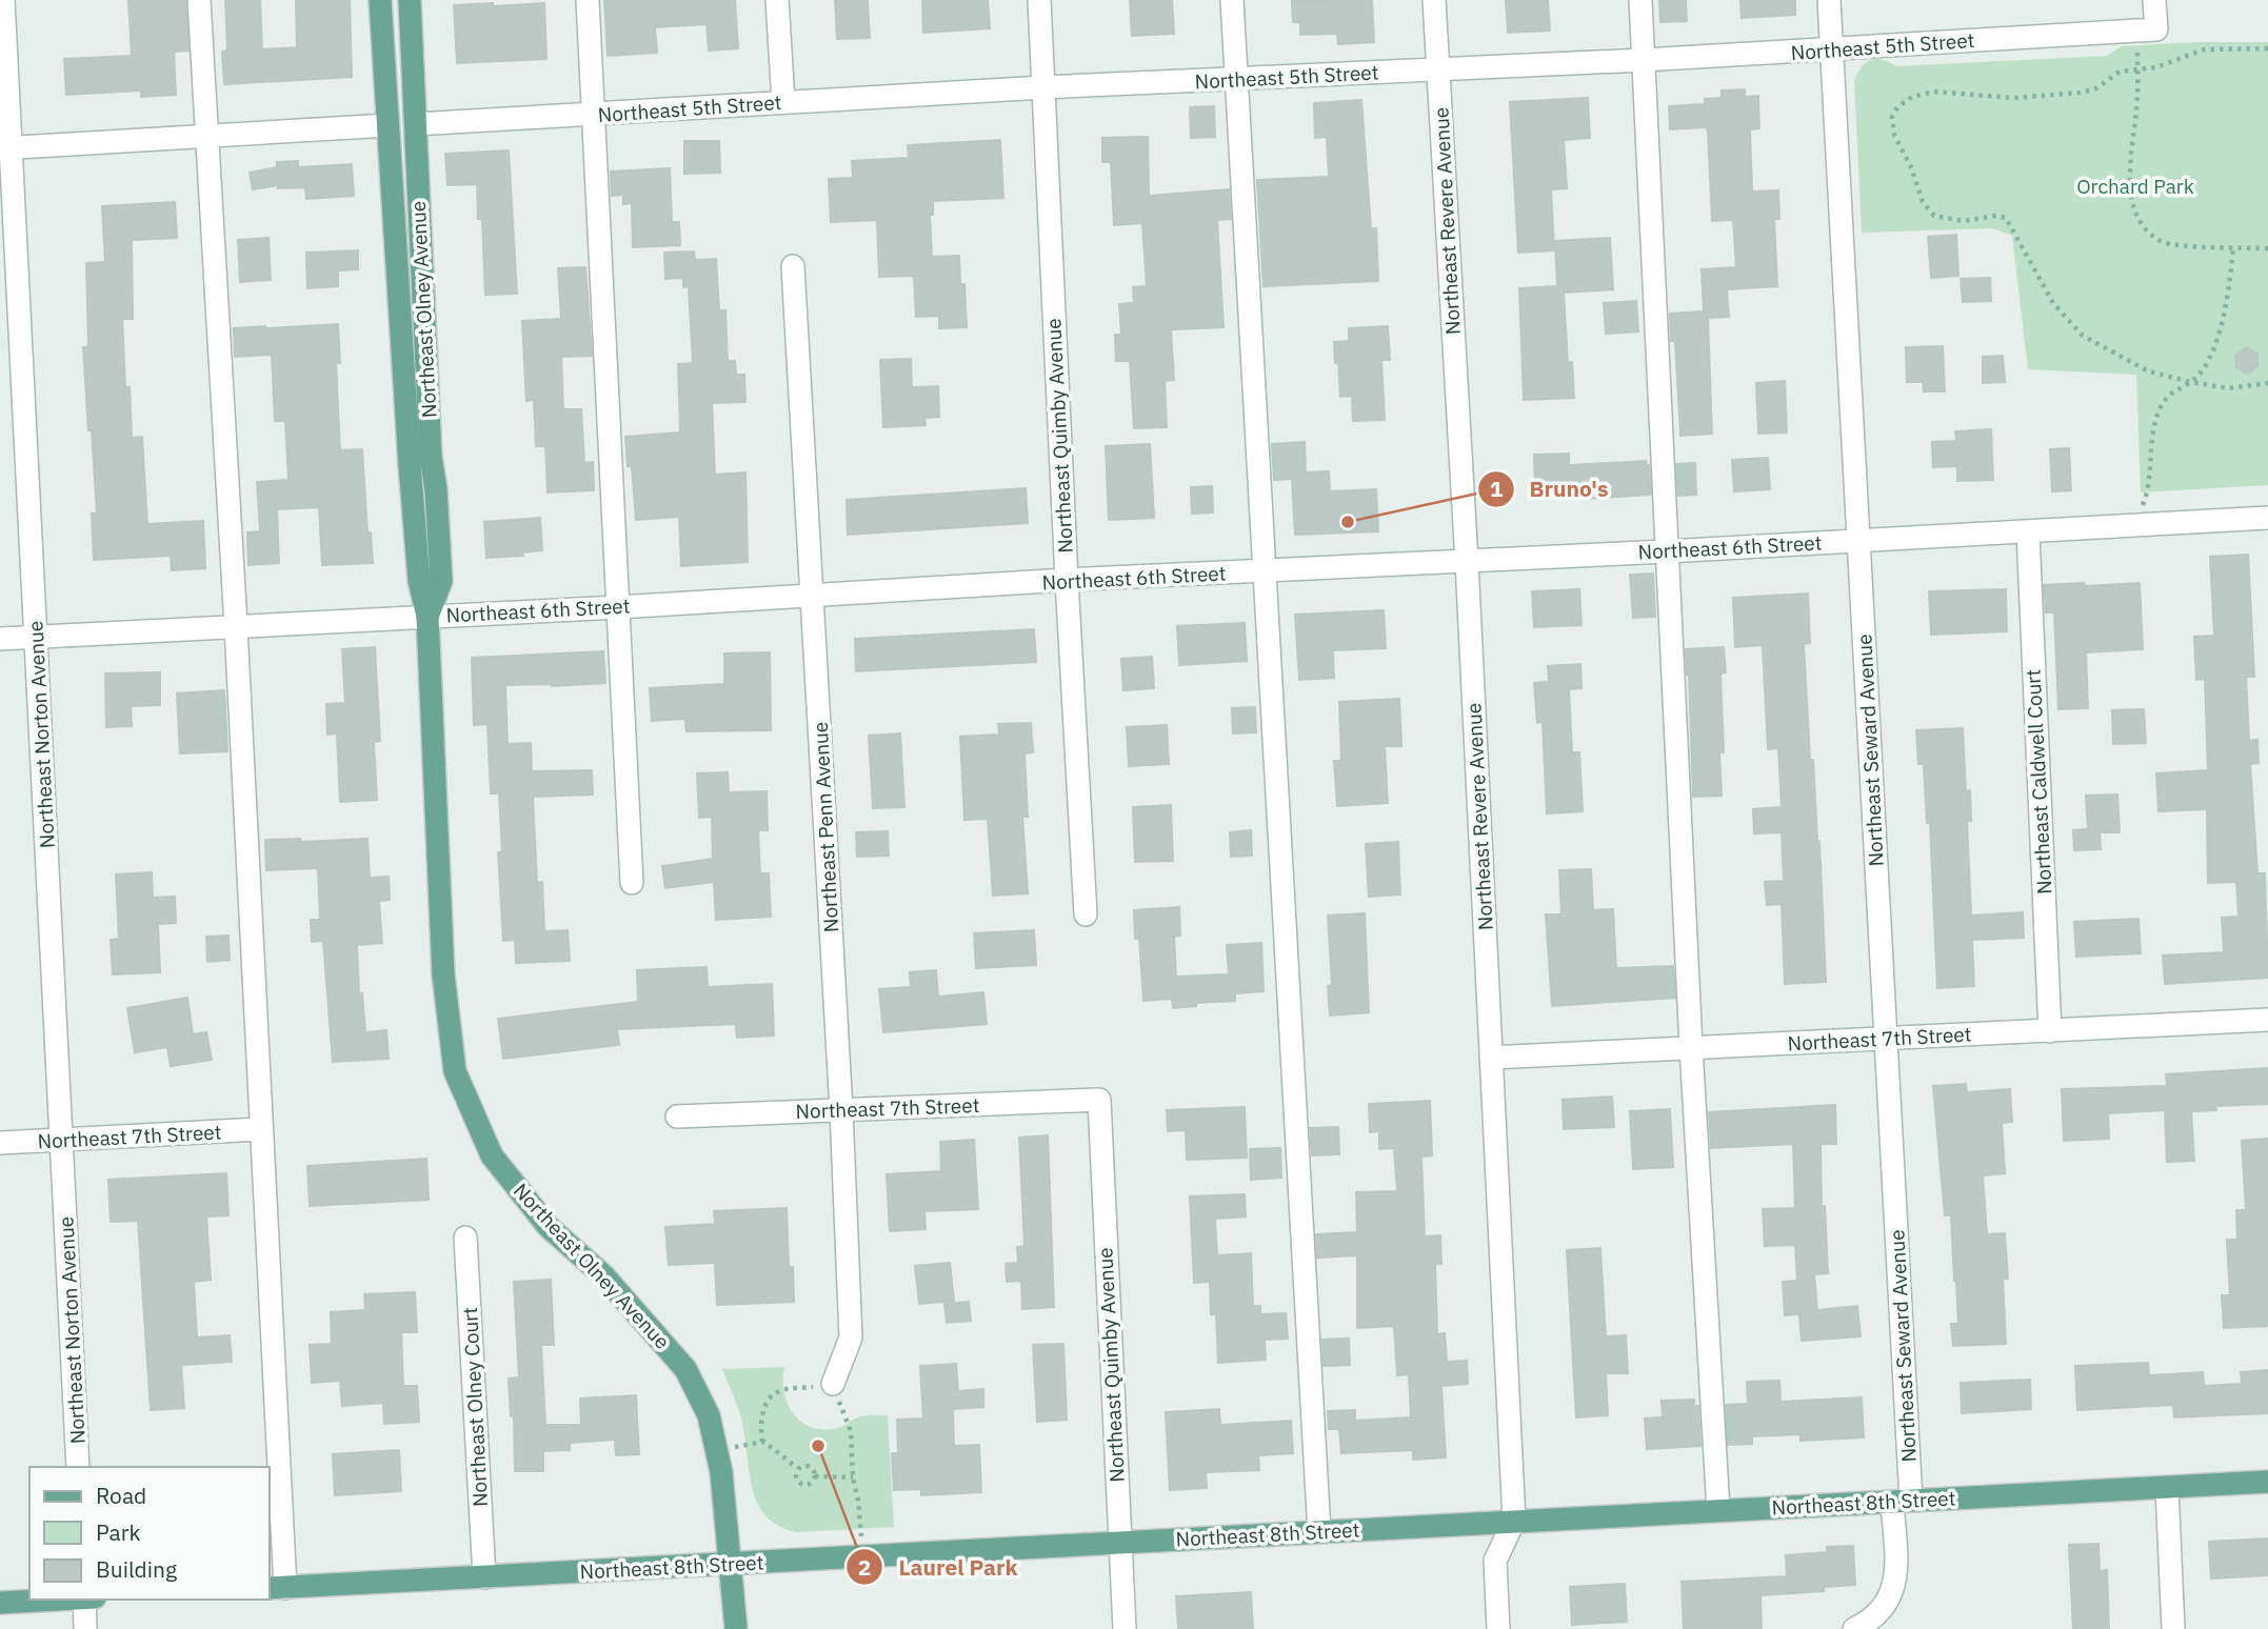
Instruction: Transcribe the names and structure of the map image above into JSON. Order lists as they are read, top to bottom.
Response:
{
  "streets": {
    "main road": ["Northeast Olney Avenue", "Northeast 8th Street"],
    "street": [
      "Northeast 5th Street",
      "Northeast Revere Avenue",
      "Northeast Quimby Avenue",
      "Northeast 6th Street",
      "Northeast Norton Avenue",
      "Northeast Seward Avenue",
      "Northeast Caldwell Court",
      "Northeast Penn Avenue",
      "Northeast 7th Street",
      "Northeast Olney Court"
    ]
  },
  "crossings": [
    ["Northeast 5th Street", "Northeast Revere Avenue"],
    ["Northeast 5th Street", "Northeast Olney Avenue"],
    ["Northeast 5th Street", "Northeast Quimby Avenue"],
    ["Northeast 5th Street", "Northeast Seward Avenue"],
    ["Northeast Revere Avenue", "Northeast 6th Street"],
    ["Northeast Revere Avenue", "Northeast 7th Street"],
    ["Northeast Revere Avenue", "Northeast 8th Street"],
    ["Northeast Olney Avenue", "Northeast 6th Street"],
    ["Northeast Olney Avenue", "Northeast 8th Street"],
    ["Northeast Quimby Avenue", "Northeast 6th Street"],
    ["Northeast Quimby Avenue", "Northeast 7th Street"],
    ["Northeast Quimby Avenue", "Northeast 8th Street"],
    ["Northeast 6th Street", "Northeast Norton Avenue"],
    ["Northeast 6th Street", "Northeast Seward Avenue"],
    ["Northeast 6th Street", "Northeast Caldwell Court"],
    ["Northeast 6th Street", "Northeast Penn Avenue"],
    ["Northeast Norton Avenue", "Northeast 7th Street"],
    ["Northeast Seward Avenue", "Northeast 7th Street"],
    ["Northeast Seward Avenue", "Northeast 8th Street"],
    ["Northeast Caldwell Court", "Northeast 7th Street"],
    ["Northeast Penn Avenue", "Northeast 7th Street"],
    ["Northeast Olney Court", "Northeast 8th Street"]
  ],
  "parks": ["Orchard Park"],
  "places": ["Bruno's", "Laurel Park"],
  "legend": ["Road", "Park", "Building"]
}
